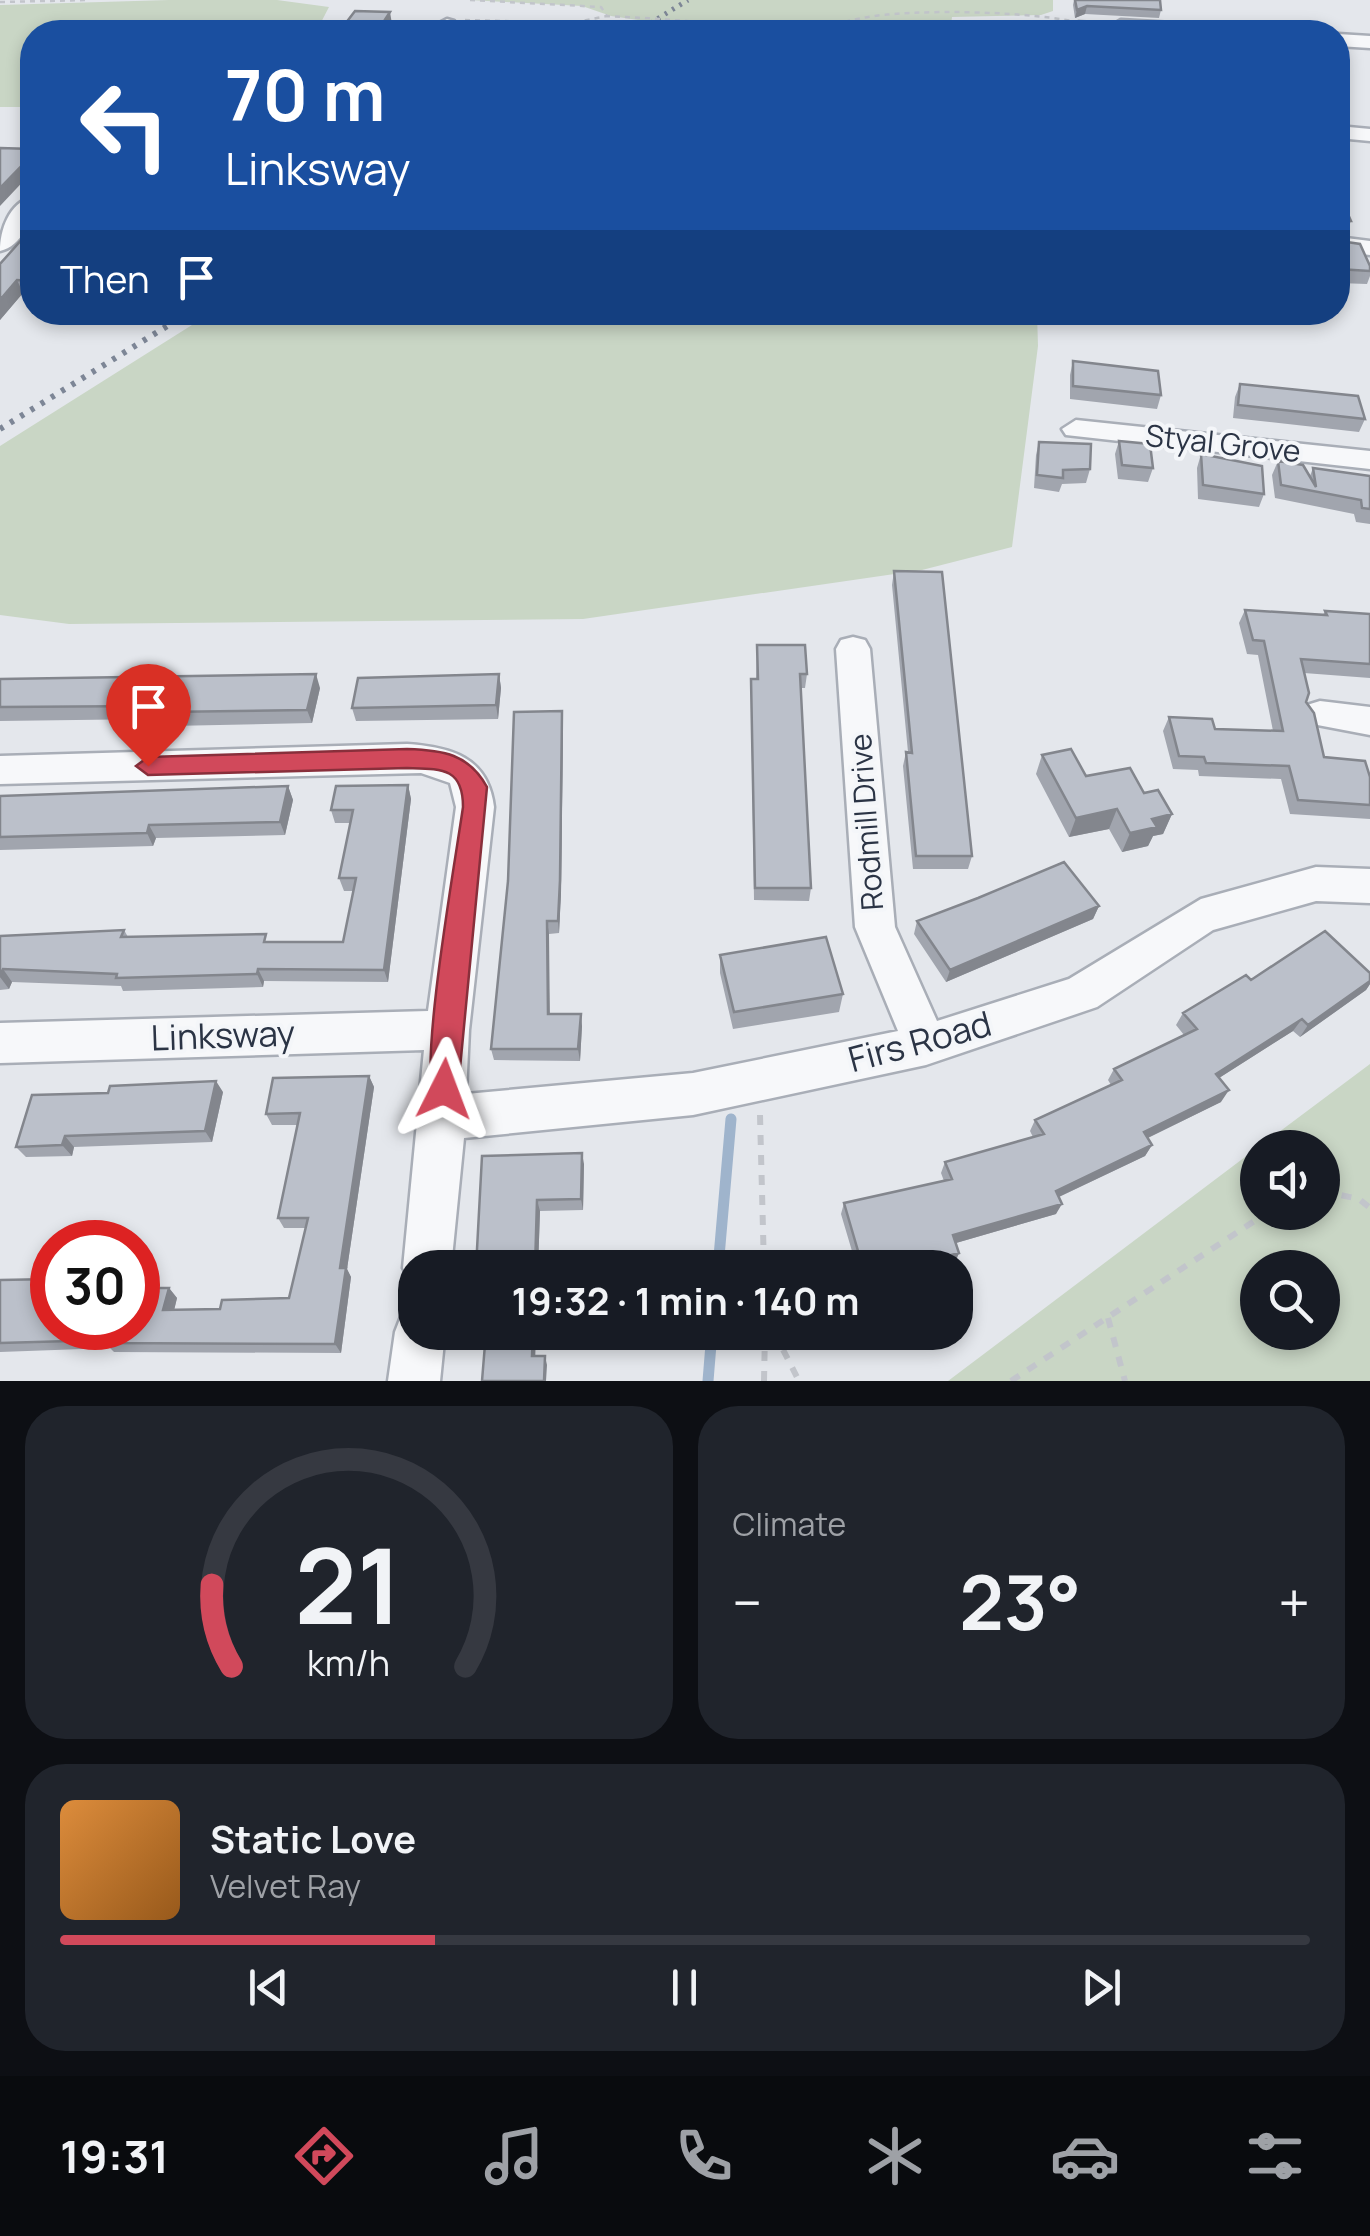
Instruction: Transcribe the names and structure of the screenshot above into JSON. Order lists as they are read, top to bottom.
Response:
{
  "streets": {
    "street": [
      "Styal Grove",
      "Rodmill Drive",
      "Linksway",
      "Firs Road"
    ]
  },
  "crossings": [
    ["Rodmill Drive", "Firs Road"]
  ],
  "page": {
    "turn": ["70 m", "Linksway"],
    "then": "Then",
    "limit": "30",
    "trip": "19:32 · 1 min · 140 m",
    "tile": "Climate",
    "heat": ["−", "23°", "+"],
    "song": ["Static Love", "Velvet Ray"],
    "tabs": "19:31",
    "gauge": ["21", "km/h"]
  }
}
